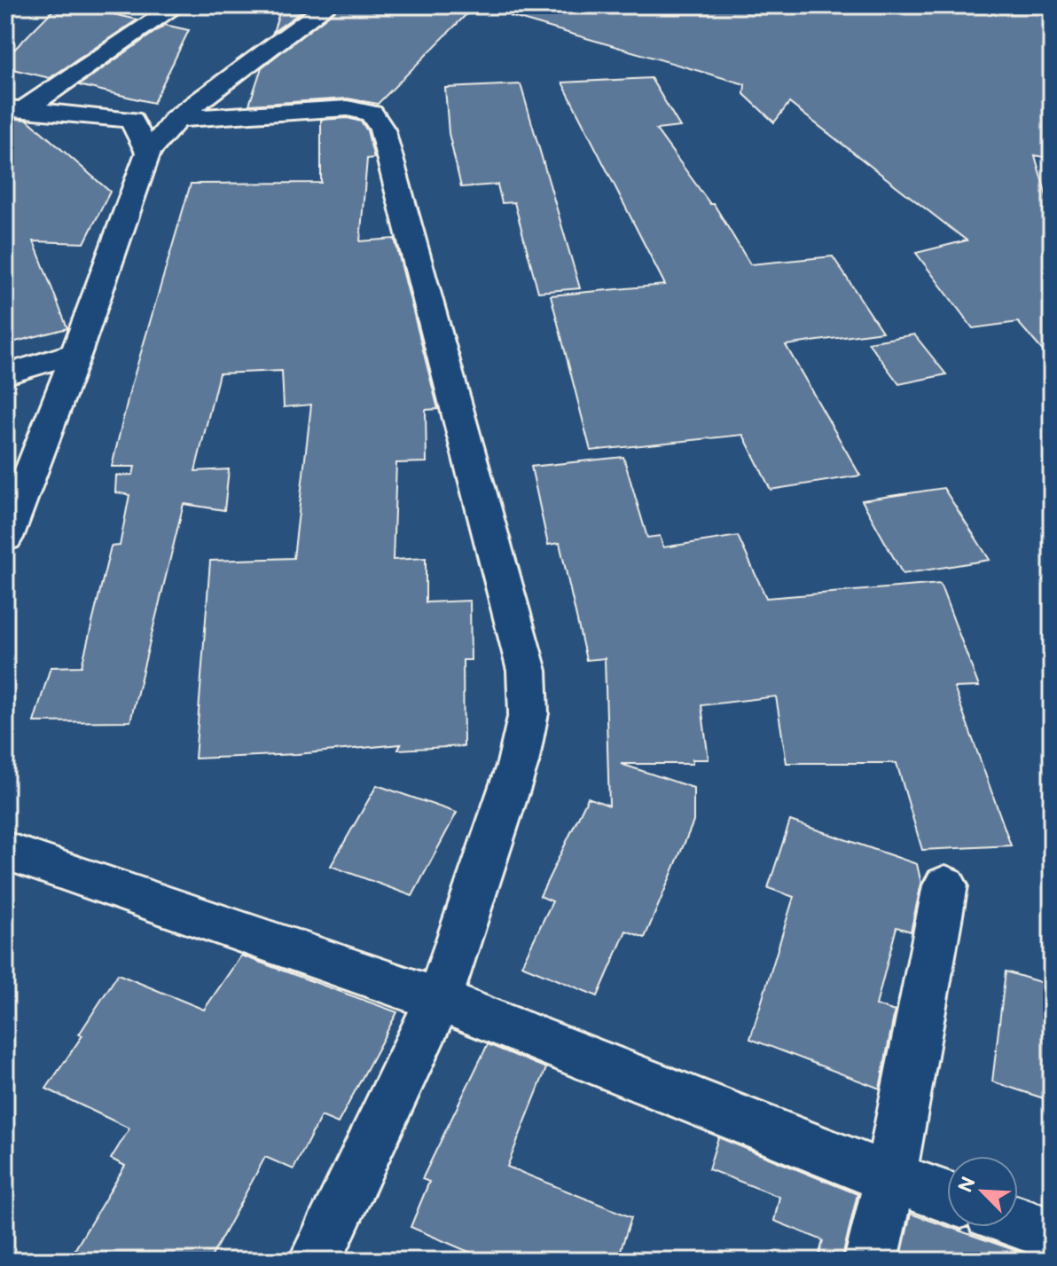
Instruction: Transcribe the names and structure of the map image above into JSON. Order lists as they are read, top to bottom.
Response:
{
  "north": "top left"
}
